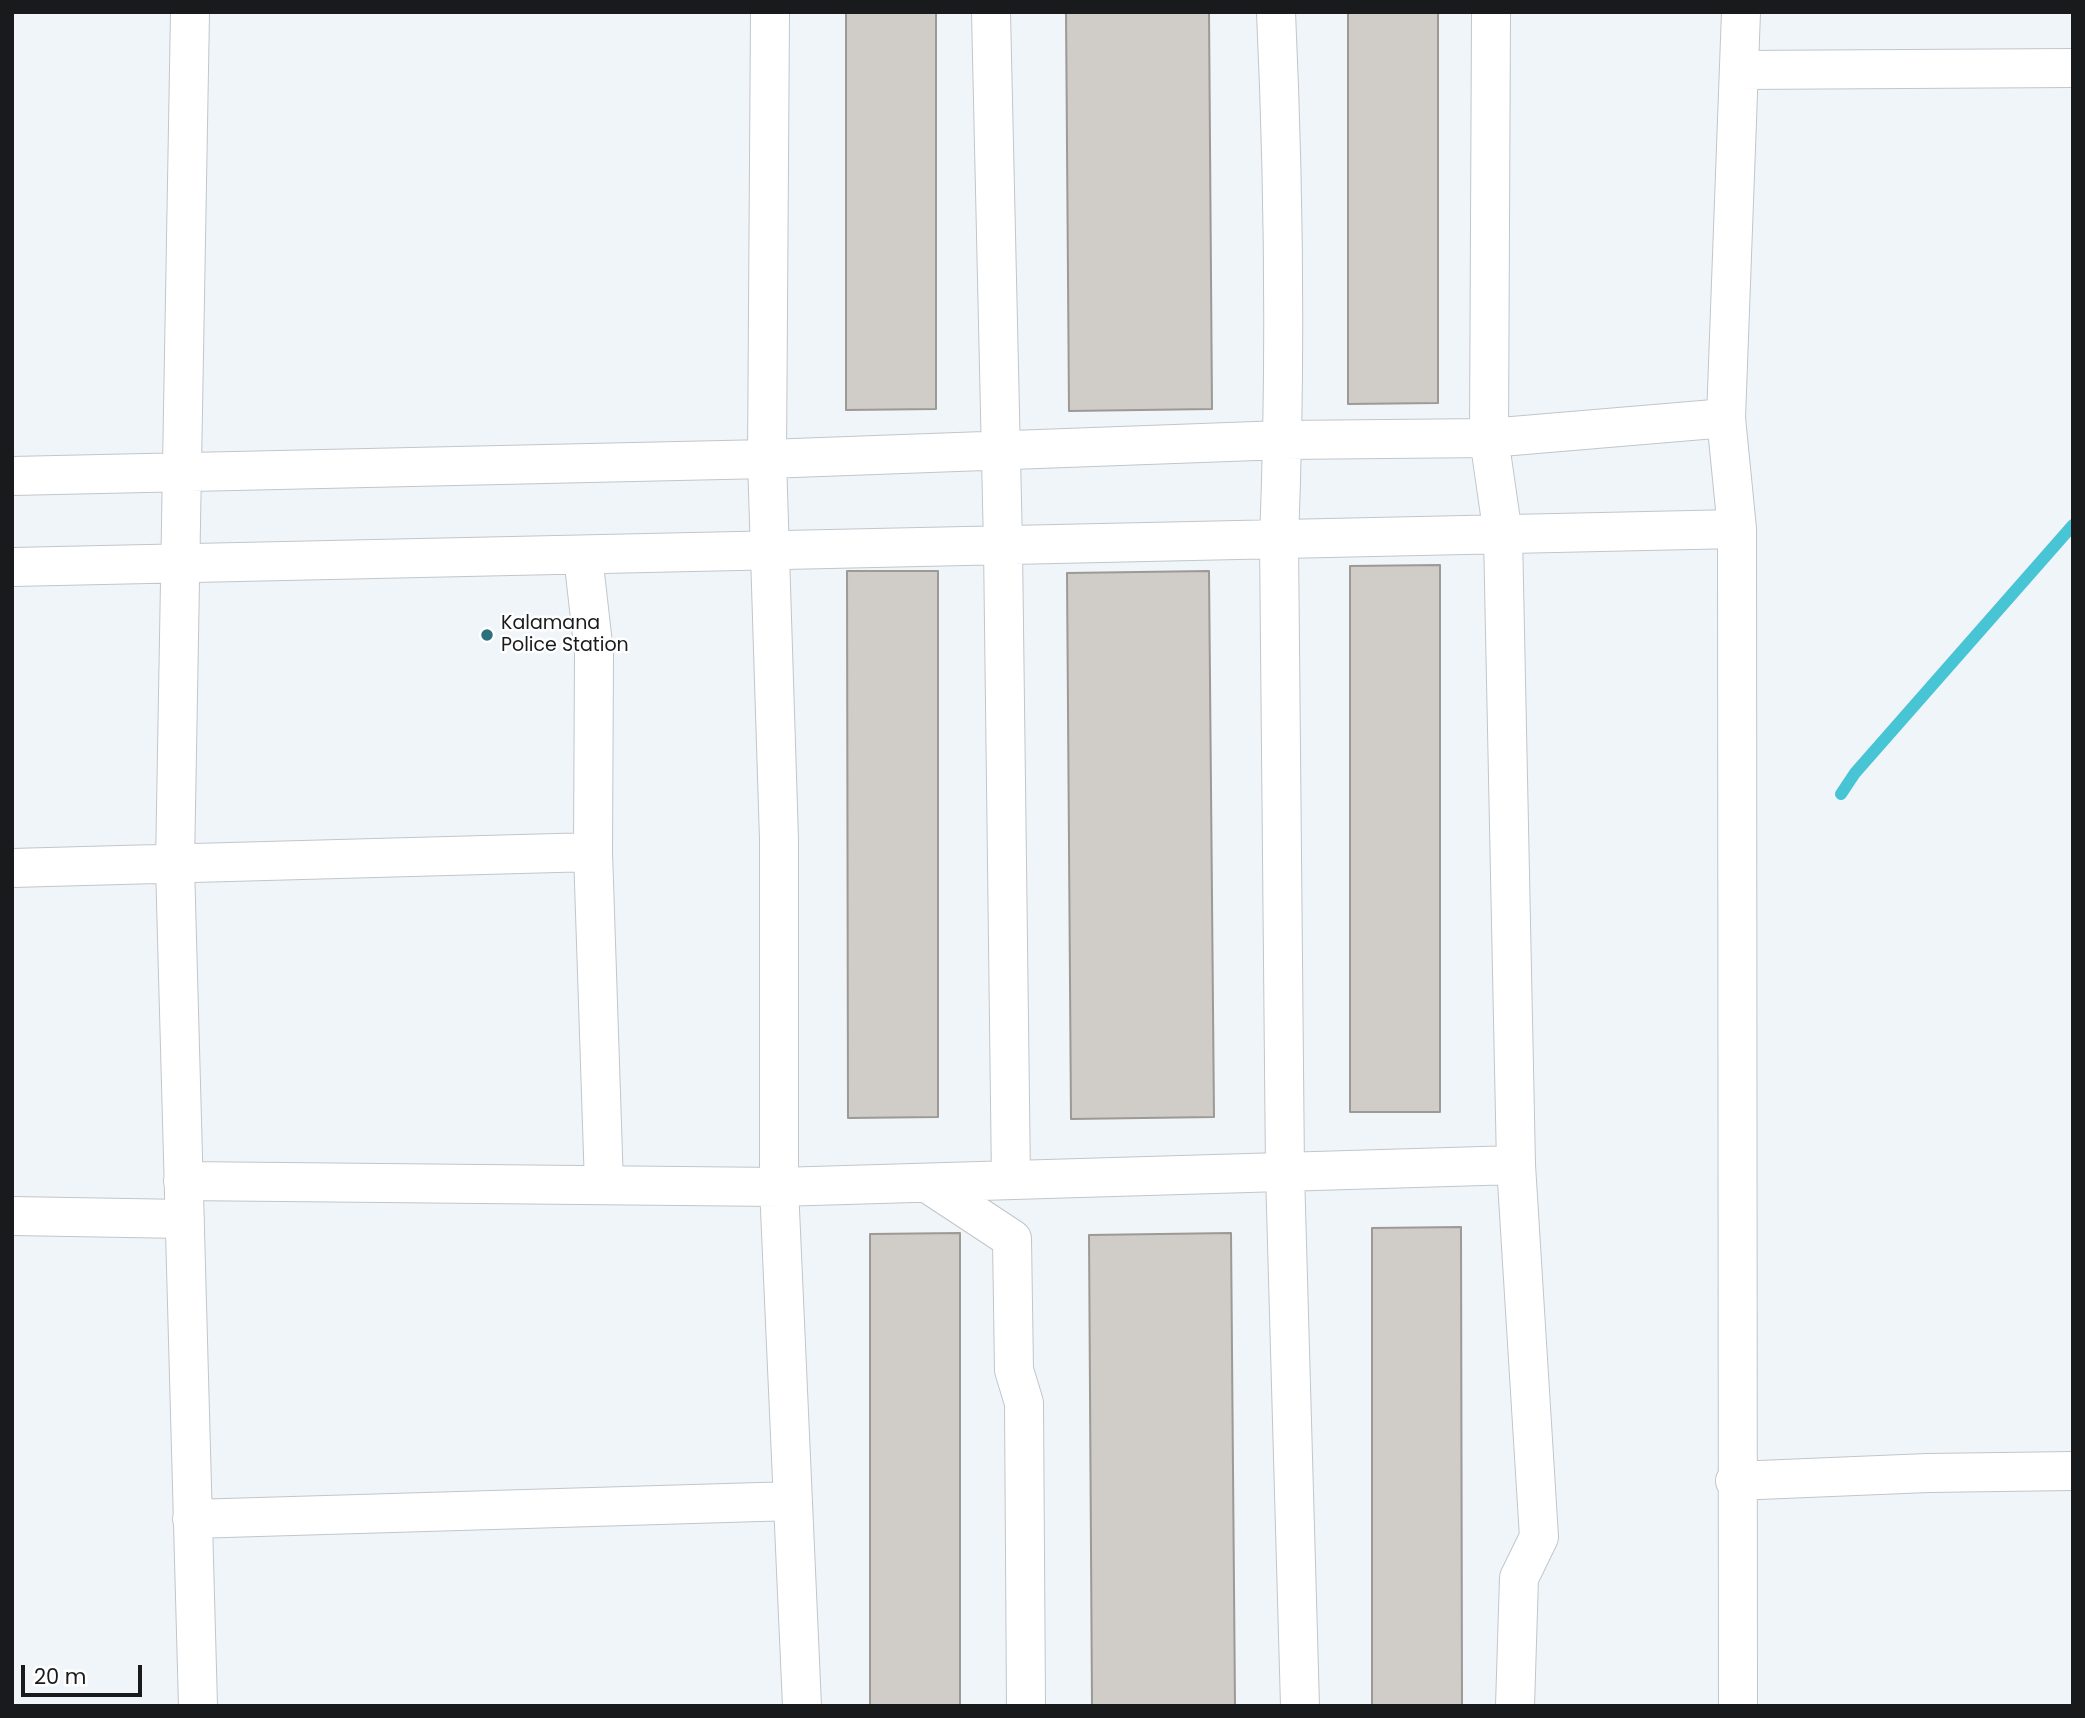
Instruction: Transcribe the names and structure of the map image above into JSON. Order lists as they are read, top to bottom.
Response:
{
  "places": ["Kalamana Police Station"],
  "scale_bar": "20 m"
}
